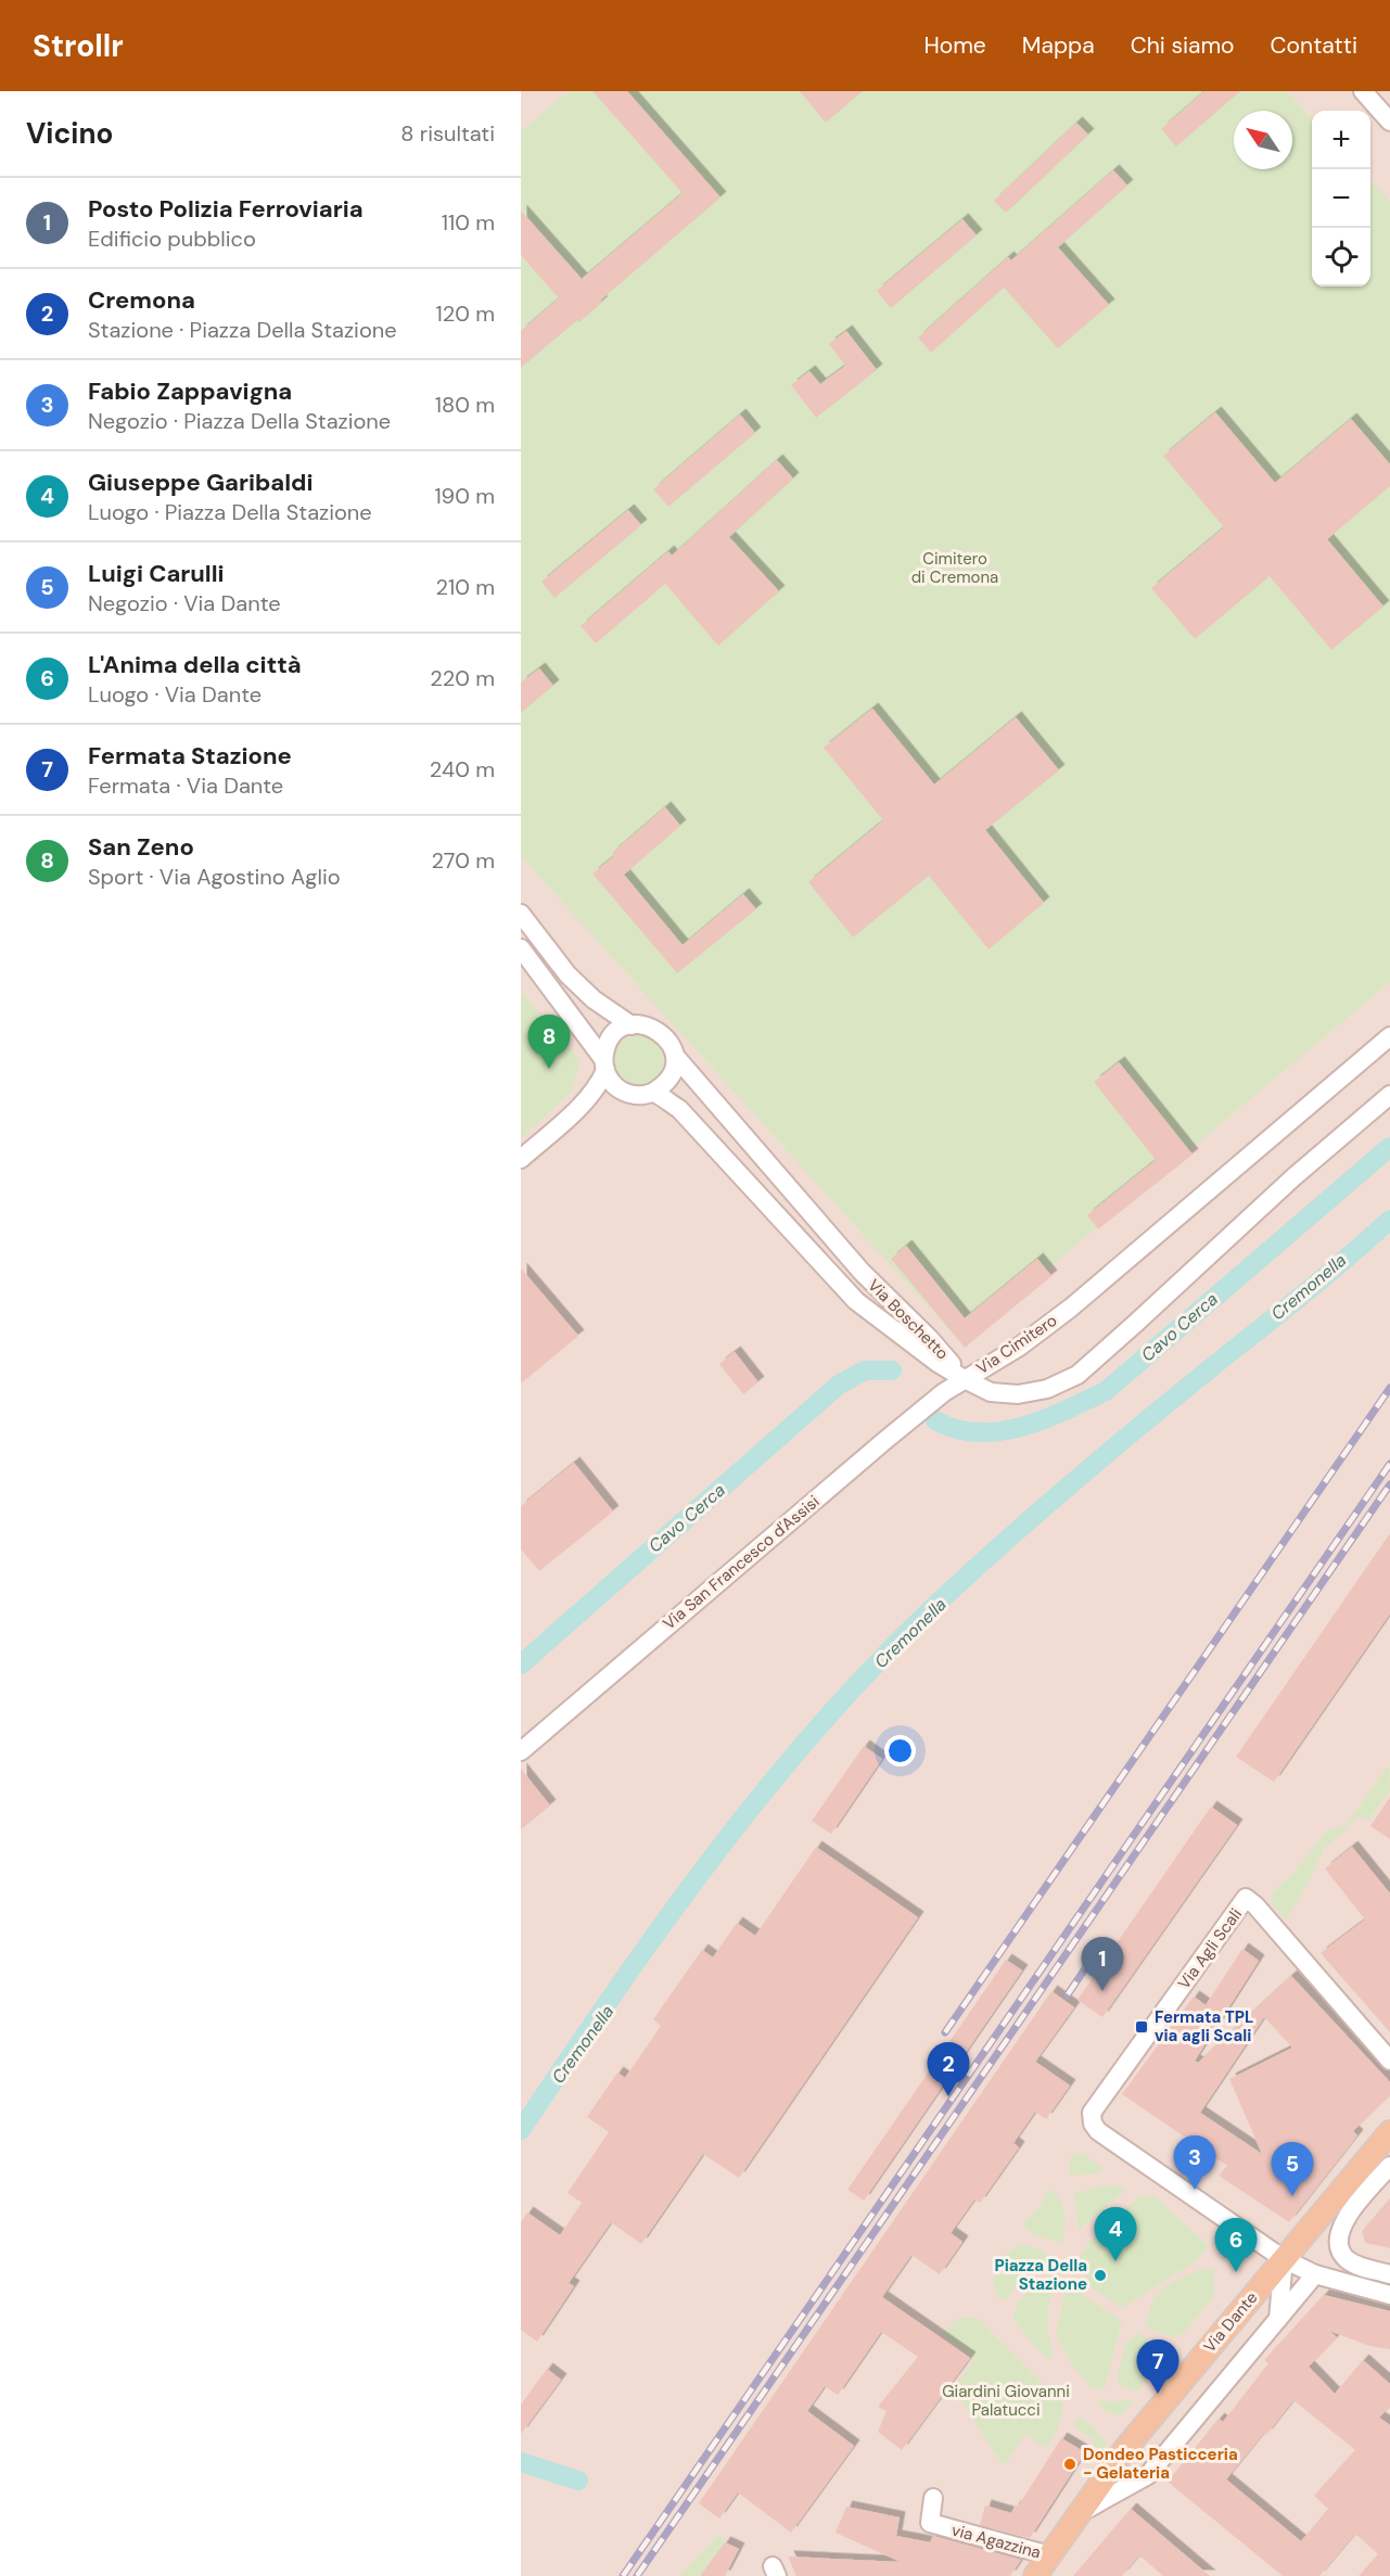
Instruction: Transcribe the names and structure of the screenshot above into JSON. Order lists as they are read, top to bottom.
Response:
{
  "streets": {
    "main road": ["Via Dante"],
    "street": [
      "Via Boschetto",
      "Via Cimitero",
      "Via San Francesco d'Assisi",
      "Via Agli Scali",
      "via Agazzina"
    ]
  },
  "crossings": [
    ["Via Boschetto", "Via Cimitero"],
    ["Via Boschetto", "Via San Francesco d'Assisi"],
    ["Via Cimitero", "Via San Francesco d'Assisi"],
    ["Via Agli Scali", "Via Dante"],
    ["Via Dante", "via Agazzina"]
  ],
  "water": ["Cremonella", "Cavo Cerca"],
  "parks": ["Cimitero di Cremona", "Giardini Giovanni Palatucci"],
  "places": {
    "transit": ["Fermata TPL via agli Scali"],
    "other": ["Piazza Della Stazione", "Dondeo Pasticceria - Gelateria"]
  },
  "north": "top left",
  "page": {
    "header": "Strollr",
    "nav": [
      "Home",
      "Mappa",
      "Chi siamo",
      "Contatti"
    ],
    "heading": ["Vicino", "8 risultati"],
    "map_buttons": ["+", "−"],
    "list": [
      {
        "mark": "1",
        "name": "Posto Polizia Ferroviaria",
        "note": "Edificio pubblico",
        "value": "110 m"
      },
      {
        "mark": "2",
        "name": "Cremona",
        "note": "Stazione · Piazza Della Stazione",
        "value": "120 m"
      },
      {
        "mark": "3",
        "name": "Fabio Zappavigna",
        "note": "Negozio · Piazza Della Stazione",
        "value": "180 m"
      },
      {
        "mark": "4",
        "name": "Giuseppe Garibaldi",
        "note": "Luogo · Piazza Della Stazione",
        "value": "190 m"
      },
      {
        "mark": "5",
        "name": "Luigi Carulli",
        "note": "Negozio · Via Dante",
        "value": "210 m"
      },
      {
        "mark": "6",
        "name": "L'Anima della città",
        "note": "Luogo · Via Dante",
        "value": "220 m"
      },
      {
        "mark": "7",
        "name": "Fermata Stazione",
        "note": "Fermata · Via Dante",
        "value": "240 m"
      },
      {
        "mark": "8",
        "name": "San Zeno",
        "note": "Sport · Via Agostino Aglio",
        "value": "270 m"
      }
    ],
    "pins": [
      "8",
      "1",
      "2",
      "3",
      "5",
      "4",
      "6",
      "7"
    ]
  }
}
